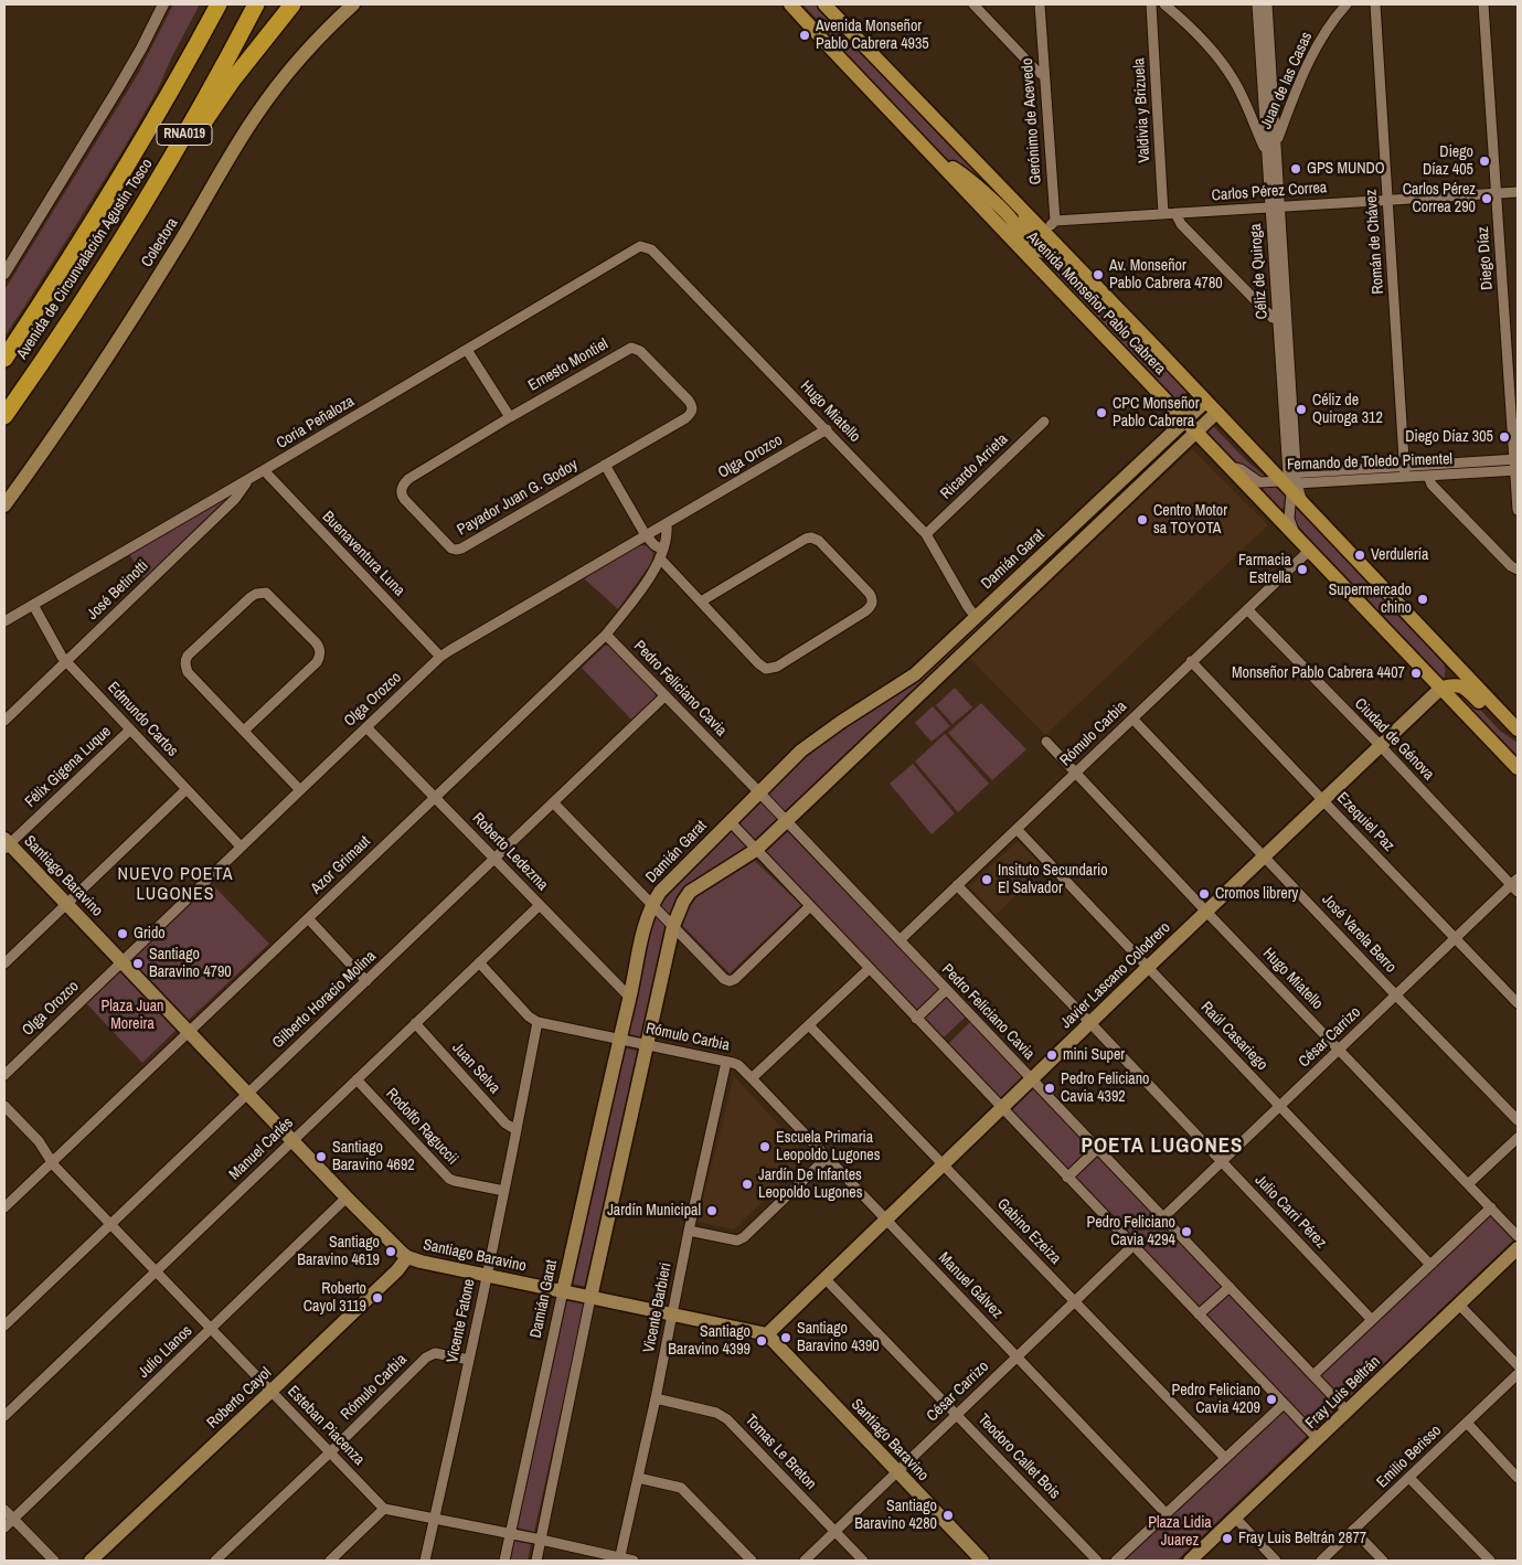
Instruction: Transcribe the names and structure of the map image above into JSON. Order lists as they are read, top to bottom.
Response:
{
  "streets": {
    "highway": ["RNA019", "Avenida de Circunvalación Agustín Tosco"],
    "main road": [
      "Colectora",
      "Avenida Monseñor Pablo Cabrera",
      "Damián Garat",
      "Santiago Baravino",
      "Javier Lascano Colodrero",
      "Fray Luis Beltrán",
      "Roberto Cayol"
    ],
    "street": [
      "Juan de las Casas",
      "Valdivia y Brizuela",
      "Gerónimo de Acevedo",
      "Carlos Pérez Correa",
      "Román de Chávez",
      "Diego Díaz",
      "Céliz de Quiroga",
      "Ernesto Montiel",
      "Hugo Miatello",
      "Coria Peñaloza",
      "Olga Orozco",
      "Fernando de Toledo Pimentel",
      "Ricardo Arrieta",
      "Payador Juan G. Godoy",
      "Buenaventura Luna",
      "José Betinotti",
      "Pedro Feliciano Cavia",
      "Edmundo Cartos",
      "Rómulo Carbia",
      "Ciudad de Génova",
      "Félix Gigena Luque",
      "Ezequiel Paz",
      "Roberto Ledezma",
      "Azor Grimaut",
      "José Varela Berro",
      "Gilberto Horacio Molina",
      "Raúl Casariego",
      "César Carrizo",
      "Juan Selva",
      "Rodolfo Raguccii",
      "Manuel Carlés",
      "Julio Carri Pérez",
      "Gabino Ezeiza",
      "Manuel Gálvez",
      "Vicente Barbieri",
      "Vicente Fatone",
      "Julio Llanos",
      "Esteban Piacenza",
      "Tomas Le Breton",
      "Teodoro Callet Bois",
      "Emilio Berisso"
    ]
  },
  "crossings": [
    ["Juan de las Casas", "Céliz de Quiroga"],
    ["Valdivia y Brizuela", "Carlos Pérez Correa"],
    ["Gerónimo de Acevedo", "Carlos Pérez Correa"],
    ["Carlos Pérez Correa", "Román de Chávez"],
    ["Carlos Pérez Correa", "Diego Díaz"],
    ["Carlos Pérez Correa", "Céliz de Quiroga"],
    ["Román de Chávez", "Fernando de Toledo Pimentel"],
    ["Diego Díaz", "Fernando de Toledo Pimentel"],
    ["Céliz de Quiroga", "Avenida Monseñor Pablo Cabrera"],
    ["Céliz de Quiroga", "Fernando de Toledo Pimentel"],
    ["Avenida Monseñor Pablo Cabrera", "Fernando de Toledo Pimentel"],
    ["Avenida Monseñor Pablo Cabrera", "Damián Garat"],
    ["Avenida Monseñor Pablo Cabrera", "Rómulo Carbia"],
    ["Avenida Monseñor Pablo Cabrera", "Javier Lascano Colodrero"],
    ["Ernesto Montiel", "Payador Juan G. Godoy"],
    ["Hugo Miatello", "Coria Peñaloza"],
    ["Hugo Miatello", "Olga Orozco"],
    ["Hugo Miatello", "Ricardo Arrieta"],
    ["Hugo Miatello", "Damián Garat"],
    ["Hugo Miatello", "Rómulo Carbia"],
    ["Hugo Miatello", "Javier Lascano Colodrero"],
    ["Hugo Miatello", "César Carrizo"],
    ["Coria Peñaloza", "Buenaventura Luna"],
    ["Coria Peñaloza", "José Betinotti"],
    ["Coria Peñaloza", "Edmundo Cartos"],
    ["Olga Orozco", "Buenaventura Luna"],
    ["Olga Orozco", "Edmundo Cartos"],
    ["Olga Orozco", "Roberto Ledezma"],
    ["Olga Orozco", "Azor Grimaut"],
    ["Olga Orozco", "Santiago Baravino"],
    ["Damián Garat", "Pedro Feliciano Cavia"],
    ["Damián Garat", "Rómulo Carbia"],
    ["Damián Garat", "Roberto Ledezma"],
    ["Damián Garat", "Santiago Baravino"],
    ["José Betinotti", "Edmundo Cartos"],
    ["Pedro Feliciano Cavia", "Rómulo Carbia"],
    ["Pedro Feliciano Cavia", "Azor Grimaut"],
    ["Pedro Feliciano Cavia", "Javier Lascano Colodrero"],
    ["Pedro Feliciano Cavia", "Gilberto Horacio Molina"],
    ["Pedro Feliciano Cavia", "César Carrizo"],
    ["Pedro Feliciano Cavia", "Fray Luis Beltrán"],
    ["Edmundo Cartos", "Félix Gigena Luque"],
    ["Rómulo Carbia", "Ciudad de Génova"],
    ["Rómulo Carbia", "Ezequiel Paz"],
    ["Rómulo Carbia", "José Varela Berro"],
    ["Rómulo Carbia", "Raúl Casariego"],
    ["Rómulo Carbia", "Julio Carri Pérez"],
    ["Rómulo Carbia", "Manuel Gálvez"],
    ["Rómulo Carbia", "Vicente Barbieri"],
    ["Rómulo Carbia", "Vicente Fatone"],
    ["Rómulo Carbia", "Esteban Piacenza"],
    ["Ciudad de Génova", "Javier Lascano Colodrero"],
    ["Ciudad de Génova", "César Carrizo"],
    ["Félix Gigena Luque", "Santiago Baravino"],
    ["Ezequiel Paz", "Javier Lascano Colodrero"],
    ["Ezequiel Paz", "César Carrizo"],
    ["Roberto Ledezma", "Azor Grimaut"],
    ["Roberto Ledezma", "Gilberto Horacio Molina"],
    ["Roberto Ledezma", "Manuel Carlés"],
    ["Azor Grimaut", "Santiago Baravino"],
    ["Azor Grimaut", "Esteban Piacenza"],
    ["Santiago Baravino", "Javier Lascano Colodrero"],
    ["Santiago Baravino", "Gilberto Horacio Molina"],
    ["Santiago Baravino", "César Carrizo"],
    ["Santiago Baravino", "Manuel Carlés"],
    ["Santiago Baravino", "Vicente Barbieri"],
    ["Santiago Baravino", "Vicente Fatone"],
    ["Santiago Baravino", "Julio Llanos"],
    ["Santiago Baravino", "Roberto Cayol"],
    ["José Varela Berro", "Javier Lascano Colodrero"],
    ["José Varela Berro", "César Carrizo"],
    ["Javier Lascano Colodrero", "Raúl Casariego"],
    ["Javier Lascano Colodrero", "Julio Carri Pérez"],
    ["Javier Lascano Colodrero", "Gabino Ezeiza"],
    ["Javier Lascano Colodrero", "Manuel Gálvez"],
    ["Javier Lascano Colodrero", "Teodoro Callet Bois"],
    ["Gilberto Horacio Molina", "Esteban Piacenza"],
    ["Raúl Casariego", "César Carrizo"],
    ["César Carrizo", "Julio Carri Pérez"],
    ["César Carrizo", "Gabino Ezeiza"],
    ["César Carrizo", "Manuel Gálvez"],
    ["César Carrizo", "Tomas Le Breton"],
    ["César Carrizo", "Teodoro Callet Bois"],
    ["Juan Selva", "Manuel Carlés"],
    ["Juan Selva", "Vicente Fatone"],
    ["Rodolfo Raguccii", "Manuel Carlés"],
    ["Rodolfo Raguccii", "Vicente Fatone"],
    ["Manuel Carlés", "Esteban Piacenza"],
    ["Vicente Barbieri", "Tomas Le Breton"],
    ["Julio Llanos", "Esteban Piacenza"],
    ["Roberto Cayol", "Esteban Piacenza"]
  ],
  "districts": ["NUEVO POETA LUGONES", "POETA LUGONES"],
  "parks": ["Plaza Juan Moreira", "Plaza Lidia Juarez"],
  "places": [
    "Avenida Monseñor Pablo Cabrera 4935",
    "Diego Díaz 405",
    "GPS MUNDO",
    "Carlos Pérez Correa 290",
    "Av. Monseñor Pablo Cabrera 4780",
    "Céliz de Quiroga 312",
    "CPC Monseñor Pablo Cabrera",
    "Diego Díaz 305",
    "Centro Motor sa TOYOTA",
    "Verdulería",
    "Farmacia Estrella",
    "Supermercado chino",
    "Monseñor Pablo Cabrera 4407",
    "Insituto Secundario El Salvador",
    "Cromos librery",
    "Grido",
    "Santiago Baravino 4790",
    "mini Super",
    "Pedro Feliciano Cavia 4392",
    "Escuela Primaria Leopoldo Lugones",
    "Santiago Baravino 4692",
    "Jardín De Infantes Leopoldo Lugones",
    "Jardín Municipal",
    "Pedro Feliciano Cavia 4294",
    "Santiago Baravino 4619",
    "Roberto Cayol 3119",
    "Santiago Baravino 4390",
    "Santiago Baravino 4399",
    "Pedro Feliciano Cavia 4209",
    "Santiago Baravino 4280",
    "Fray Luis Beltrán 2877"
  ]
}
